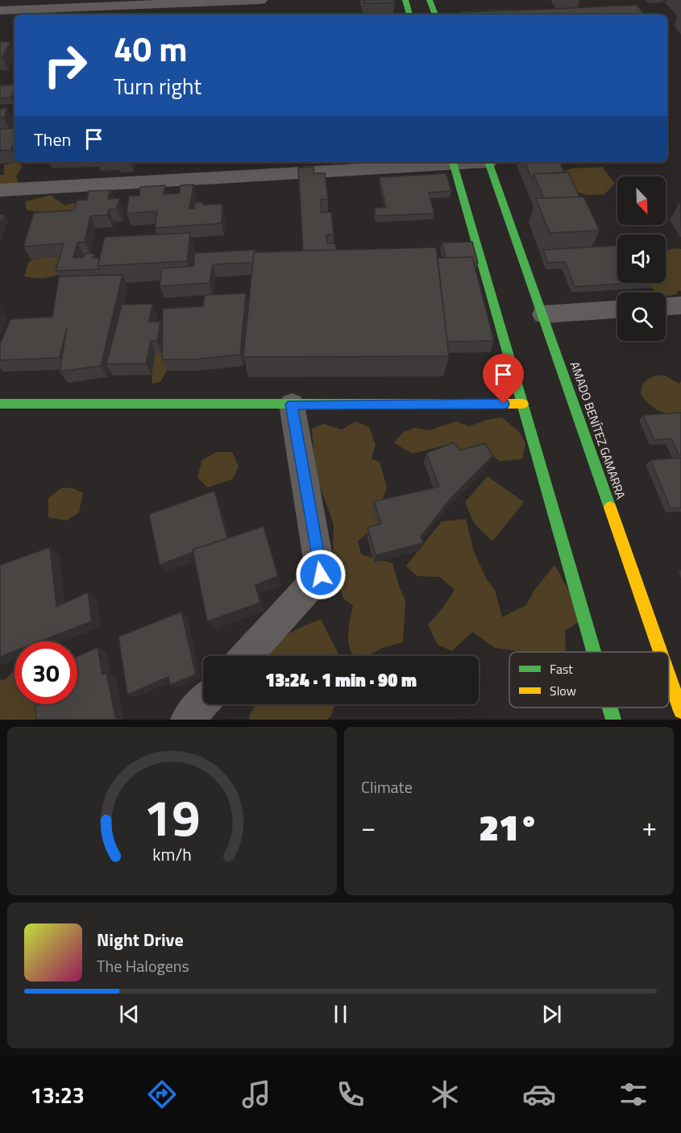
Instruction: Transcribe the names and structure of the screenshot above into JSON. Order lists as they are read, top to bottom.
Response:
{
  "streets": {
    "main road": ["AMADO BENÍTEZ GAMARRA"]
  },
  "legend": ["Fast", "Slow"],
  "north": "bottom right",
  "page": {
    "turn": ["40 m", "Turn right"],
    "then": "Then",
    "limit": "30",
    "trip": "13:24 · 1 min · 90 m",
    "tile": "Climate",
    "heat": ["−", "21°", "+"],
    "song": ["Night Drive", "The Halogens"],
    "tabs": "13:23",
    "gauge": ["19", "km/h"]
  }
}
